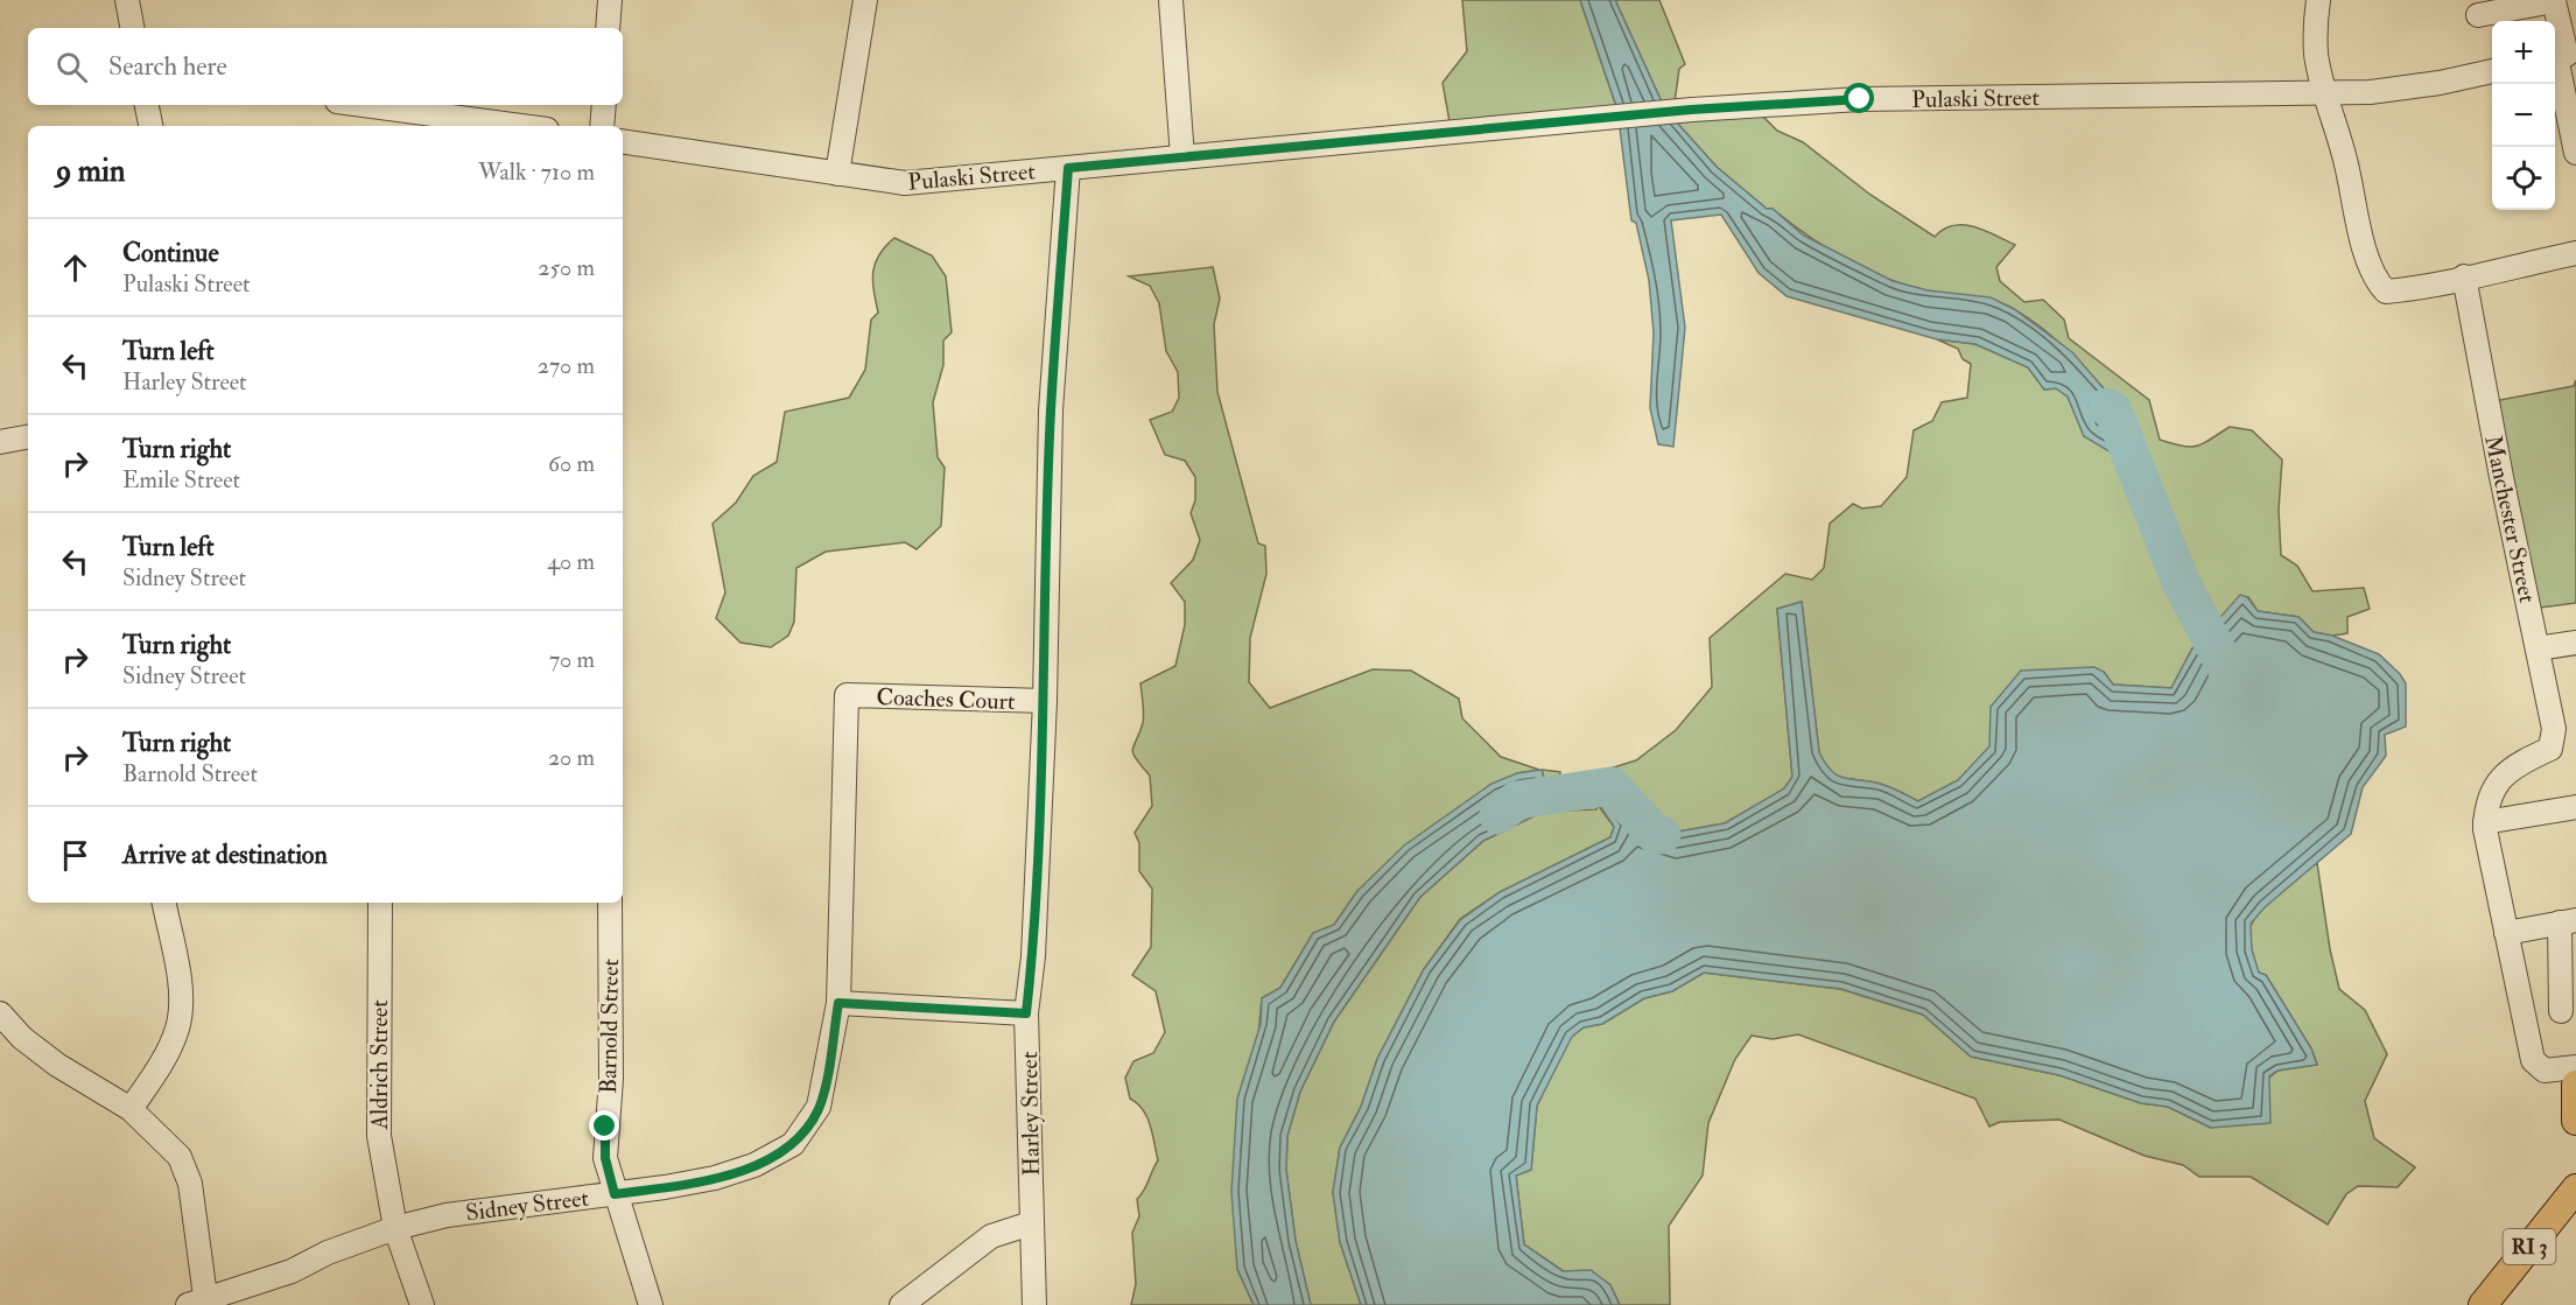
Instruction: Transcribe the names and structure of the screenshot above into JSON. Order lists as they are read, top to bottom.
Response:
{
  "streets": {
    "main road": ["RI 3"],
    "street": [
      "Pulaski Street",
      "Manchester Street",
      "Coaches Court",
      "Barnold Street",
      "Aldrich Street",
      "Harley Street",
      "Sidney Street"
    ]
  },
  "crossings": [
    ["Pulaski Street", "Harley Street"],
    ["Coaches Court", "Harley Street"],
    ["Coaches Court", "Sidney Street"],
    ["Barnold Street", "Sidney Street"],
    ["Aldrich Street", "Sidney Street"]
  ],
  "page": {
    "map_buttons": ["+", "−"],
    "search": "Search here",
    "heading": ["9 min", "Walk · 710 m"],
    "list": [
      ["Continue", "Pulaski Street", "250 m"],
      ["Turn left", "Harley Street", "270 m"],
      ["Turn right", "Emile Street", "60 m"],
      ["Turn left", "Sidney Street", "40 m"],
      ["Turn right", "Sidney Street", "70 m"],
      ["Turn right", "Barnold Street", "20 m"],
      "Arrive at destination"
    ]
  }
}
